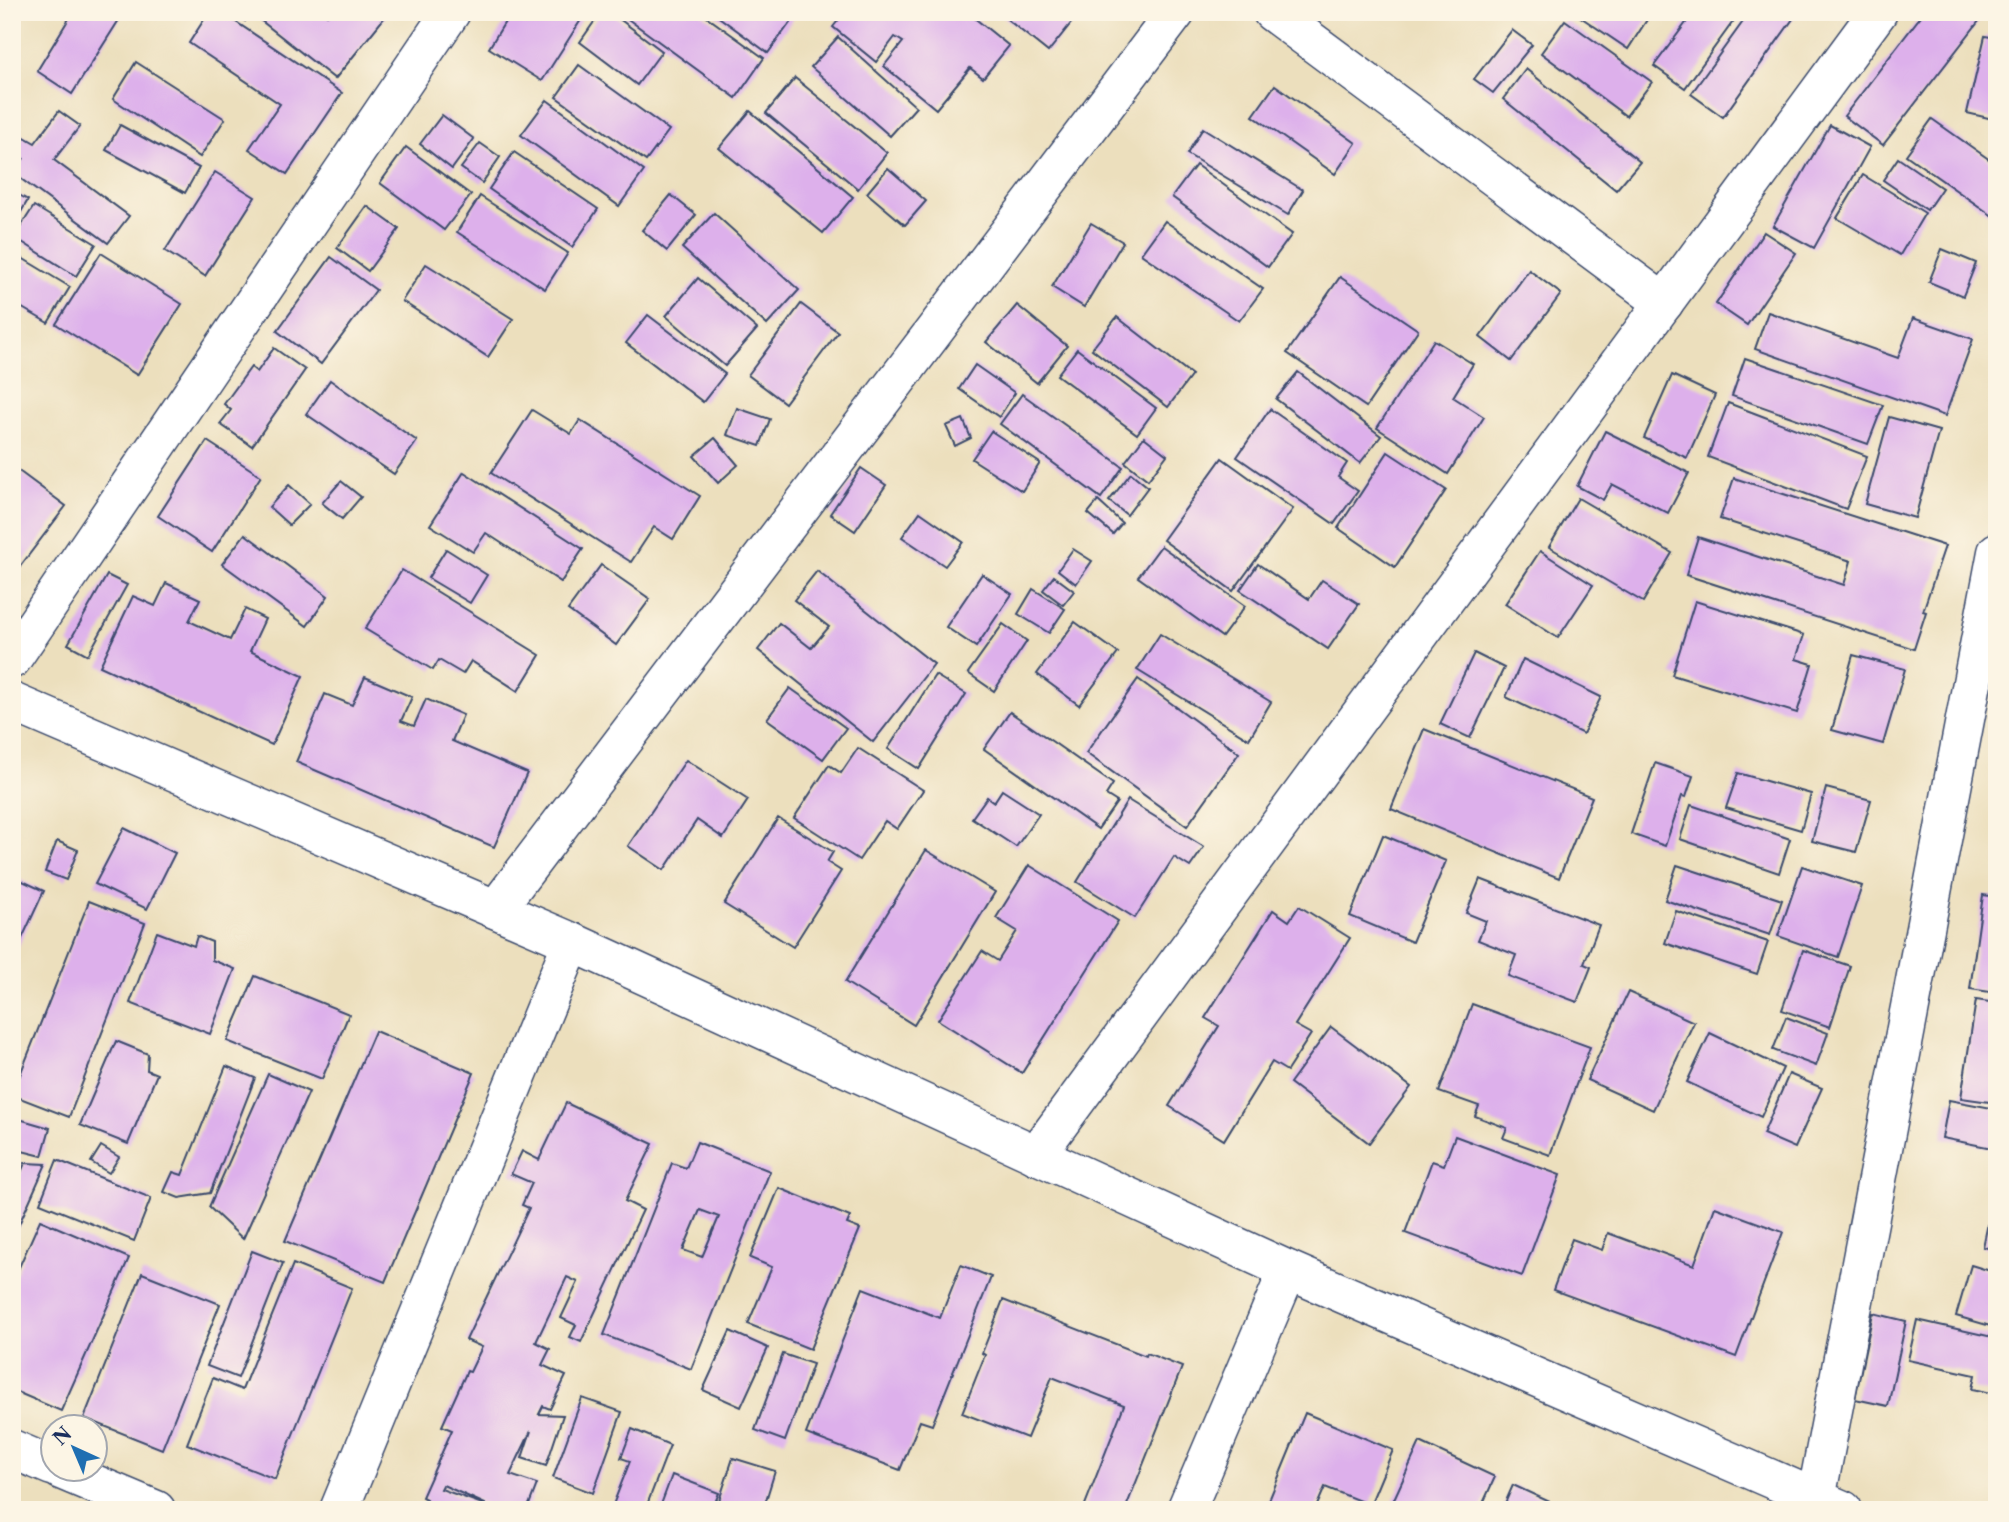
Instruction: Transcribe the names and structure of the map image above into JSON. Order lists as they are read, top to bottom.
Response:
{
  "north": "top left"
}
